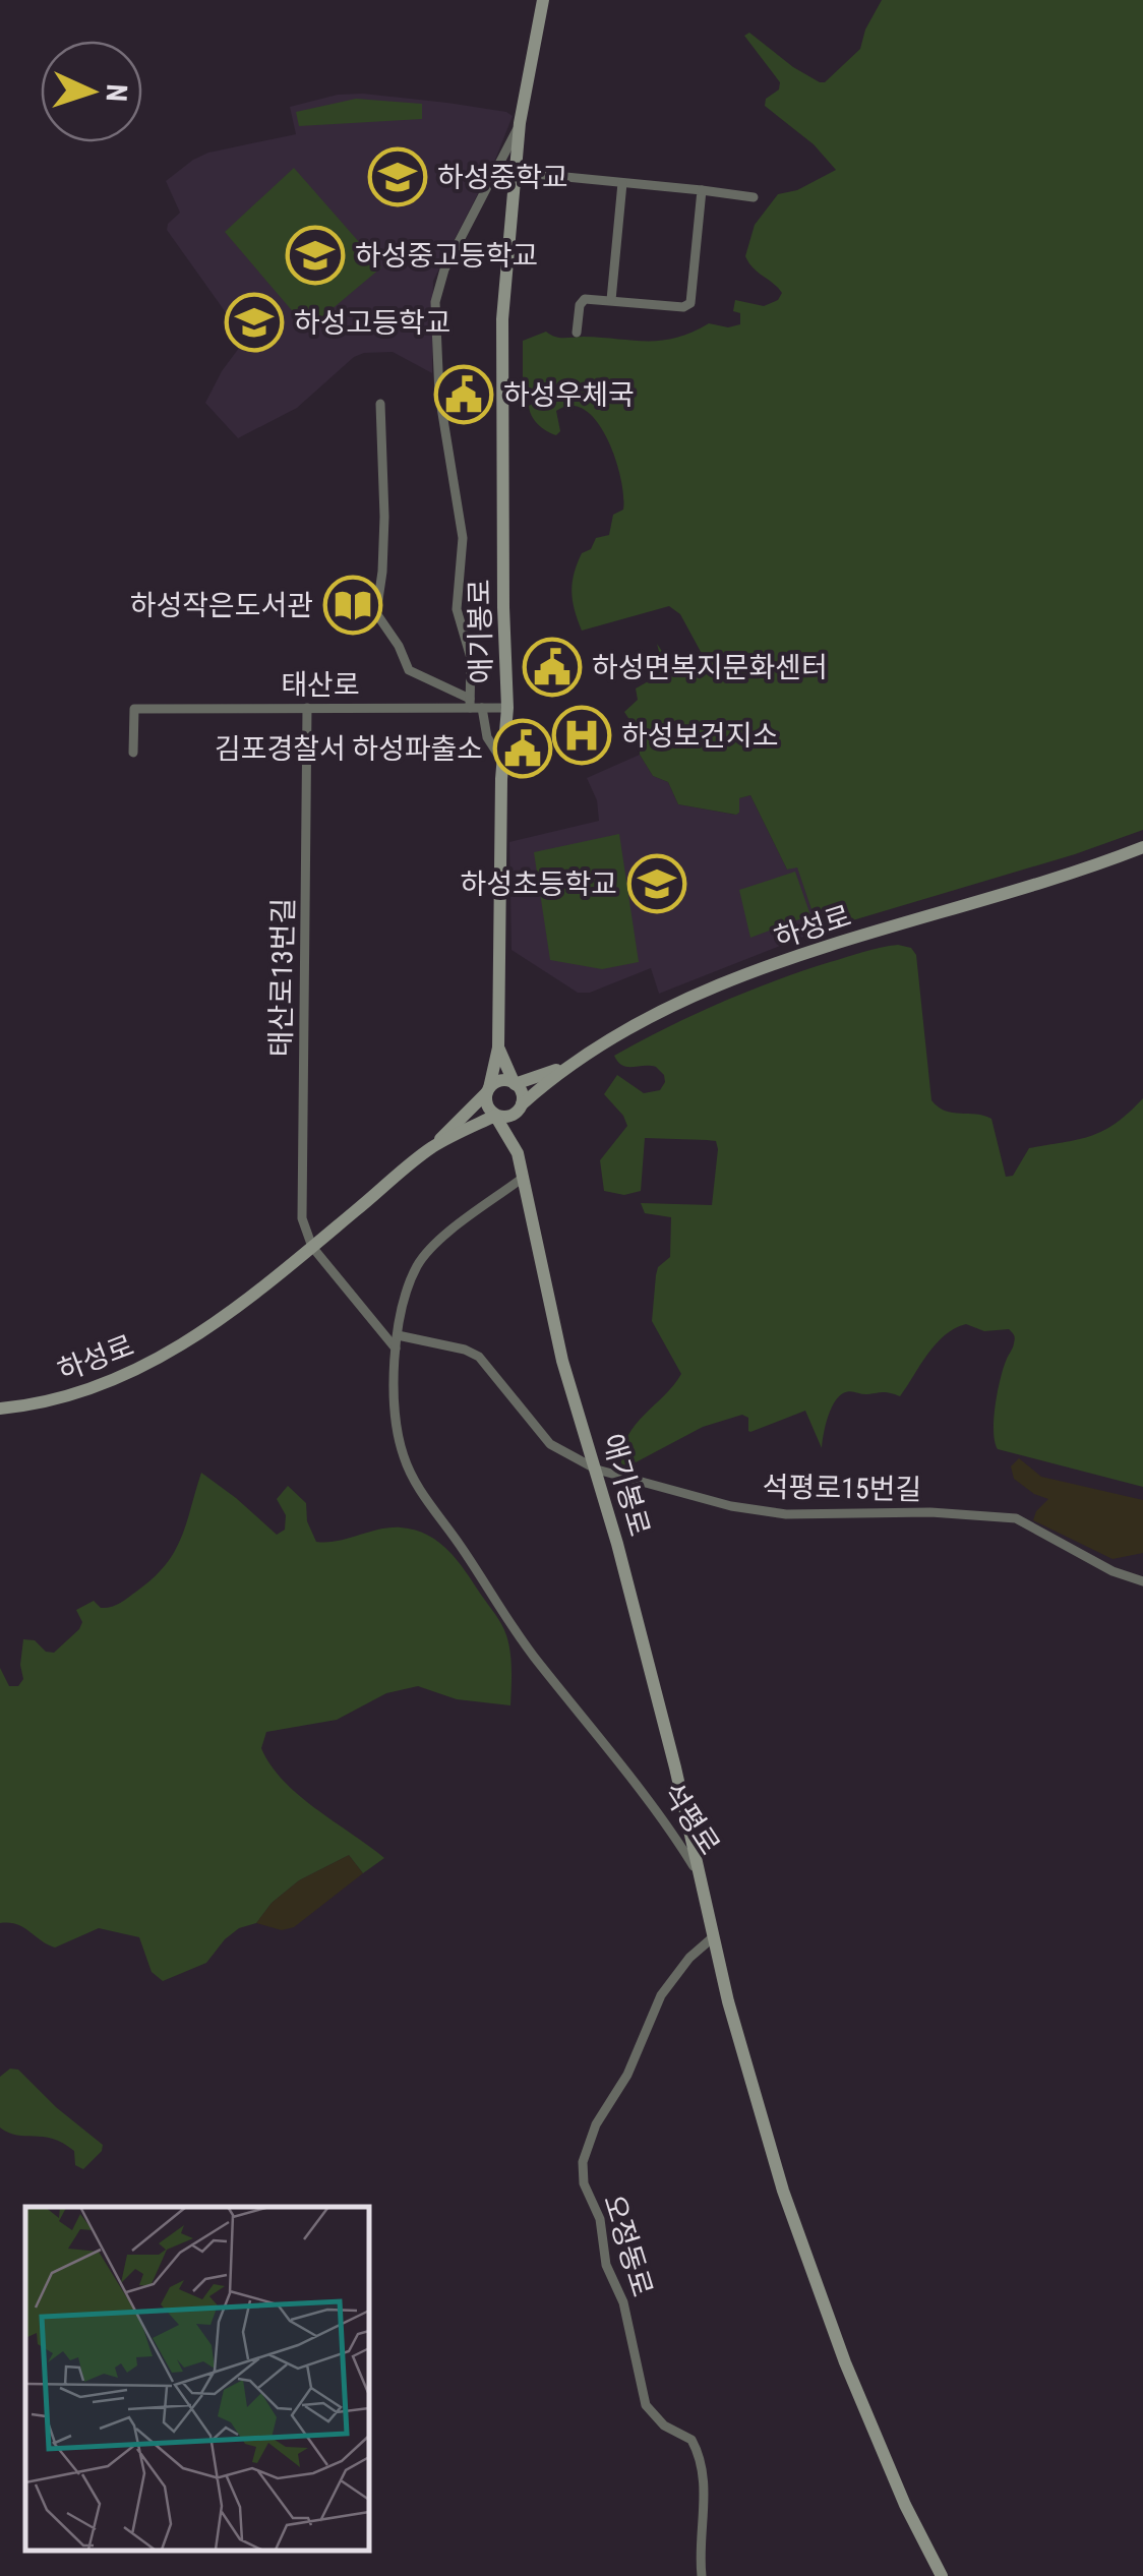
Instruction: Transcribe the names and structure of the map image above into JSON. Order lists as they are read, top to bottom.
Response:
{
  "streets": {
    "street": [
      "애기봉로",
      "태산로",
      "하성로",
      "태산로13번길",
      "석평로15번길",
      "석평로",
      "오정동로"
    ]
  },
  "crossings": [
    ["애기봉로", "태산로"],
    ["애기봉로", "하성로"],
    ["애기봉로", "석평로15번길"],
    ["애기봉로", "석평로"],
    ["태산로", "태산로13번길"],
    ["하성로", "태산로13번길"],
    ["석평로15번길", "석평로"],
    ["석평로", "오정동로"]
  ],
  "places": {
    "school or university": [
      "하성중학교",
      "하성중고등학교",
      "하성고등학교",
      "하성초등학교"
    ],
    "public building": ["하성우체국", "하성면복지문화센터", "김포경찰서 하성파출소"],
    "library": ["하성작은도서관"],
    "hospital": ["하성보건지소"]
  },
  "north": "right"
}
